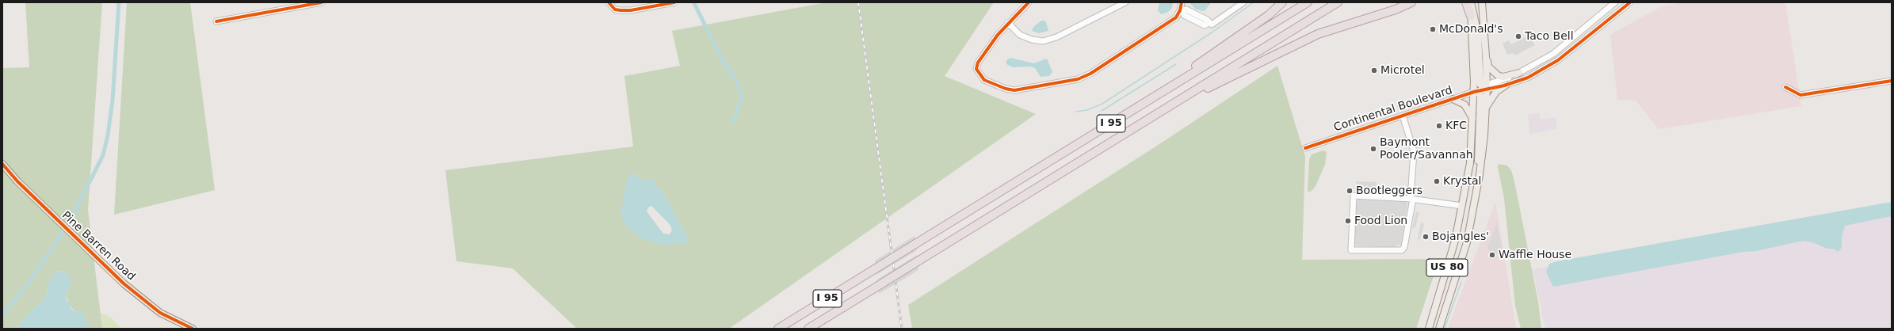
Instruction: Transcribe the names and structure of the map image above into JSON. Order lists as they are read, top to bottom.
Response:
{
  "streets": {
    "highway": ["I 95"],
    "main road": ["Pine Barren Road", "US 80"],
    "street": ["Continental Boulevard"]
  },
  "crossings": [
    ["Continental Boulevard", "US 80"]
  ],
  "places": [
    "McDonald's",
    "Taco Bell",
    "Microtel",
    "KFC",
    "Baymont Pooler/Savannah",
    "Krystal",
    "Bootleggers",
    "Food Lion",
    "Bojangles'",
    "Waffle House"
  ]
}
